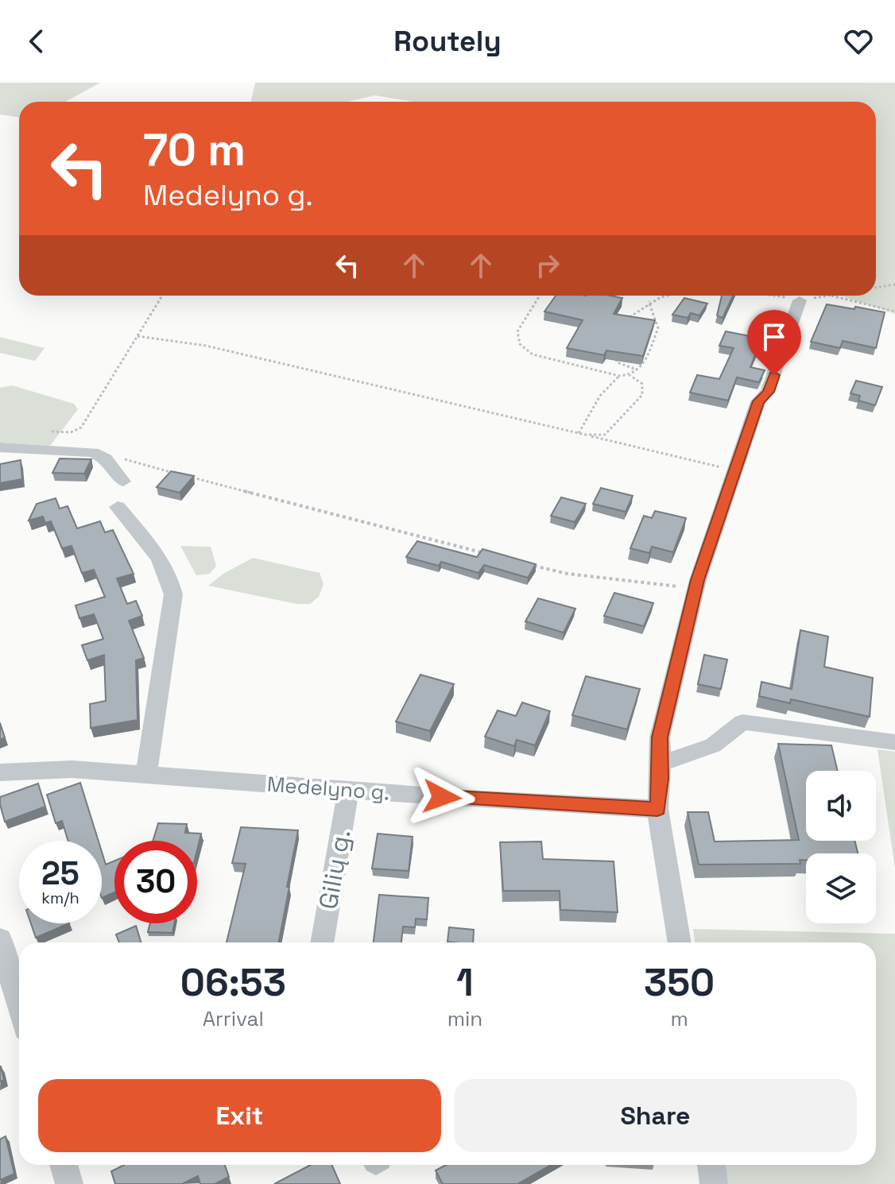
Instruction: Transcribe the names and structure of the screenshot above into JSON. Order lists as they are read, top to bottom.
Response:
{
  "streets": {
    "street": ["Medelyno g.", "Gilių g."]
  },
  "crossings": [
    ["Medelyno g.", "Gilių g."]
  ],
  "page": {
    "header": "Routely",
    "turn": ["70 m", "Medelyno g."],
    "speed": "25 km/h",
    "limit": "30",
    "eta": [
      "06:53",
      "Arrival",
      "1",
      "min",
      "350",
      "m"
    ],
    "buttons": ["Exit", "Share"]
  }
}
